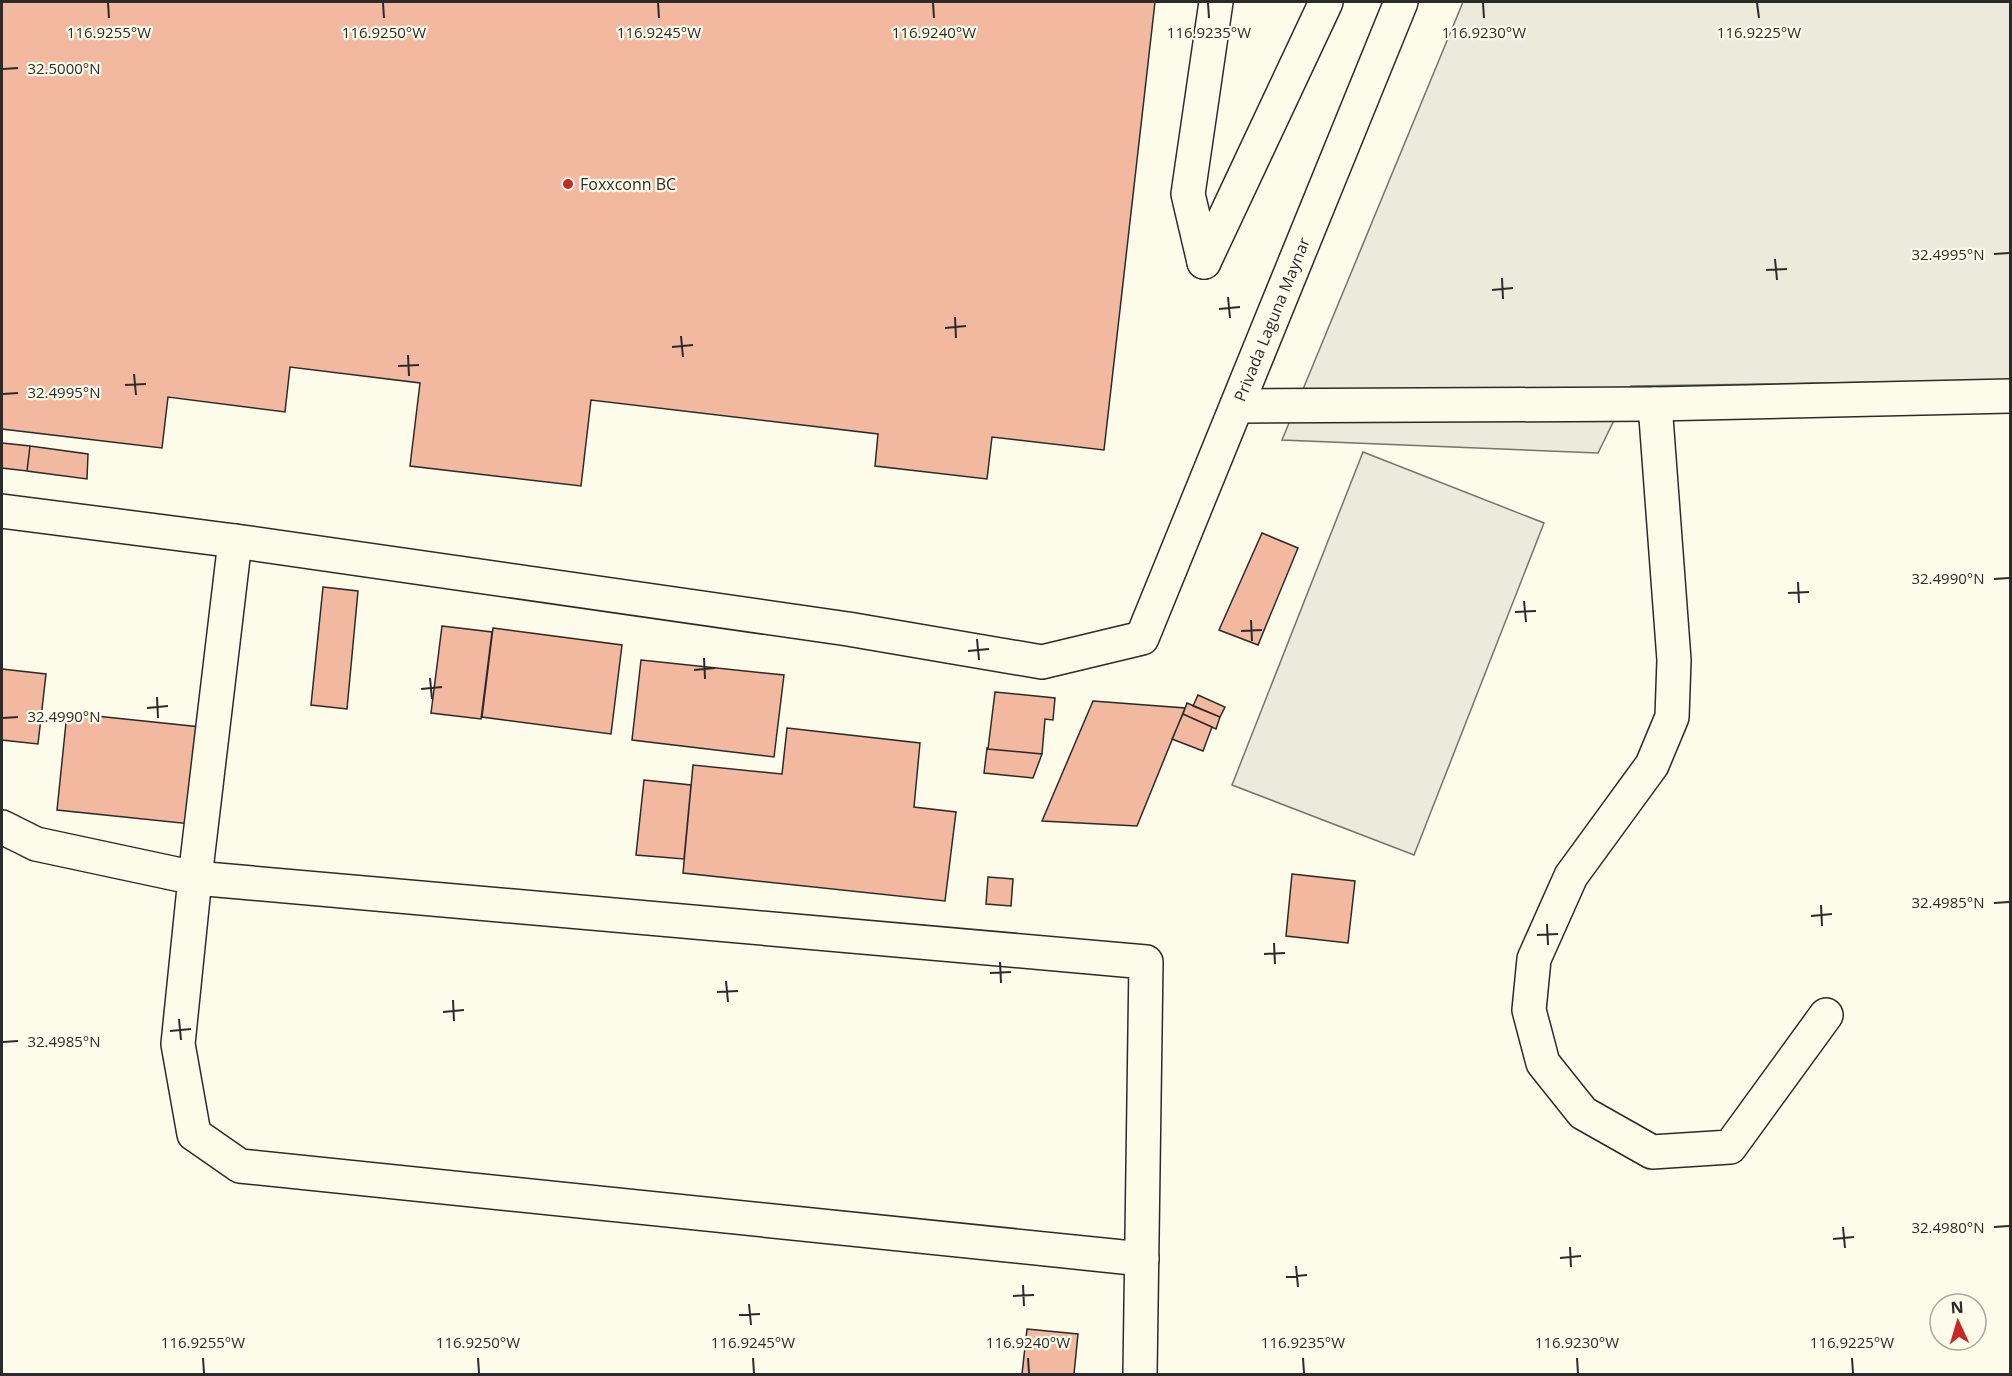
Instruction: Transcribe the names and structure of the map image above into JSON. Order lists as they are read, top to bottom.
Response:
{
  "streets": {
    "lane": ["Privada Laguna Maynar"]
  },
  "places": ["Foxxconn BC"],
  "north": "top",
  "coordinates": [
    "116.9255°W",
    "116.9250°W",
    "116.9245°W",
    "116.9240°W",
    "116.9235°W",
    "116.9230°W",
    "116.9225°W",
    "32.5000°N",
    "32.4995°N",
    "32.4990°N",
    "32.4985°N",
    "32.4980°N"
  ]
}
